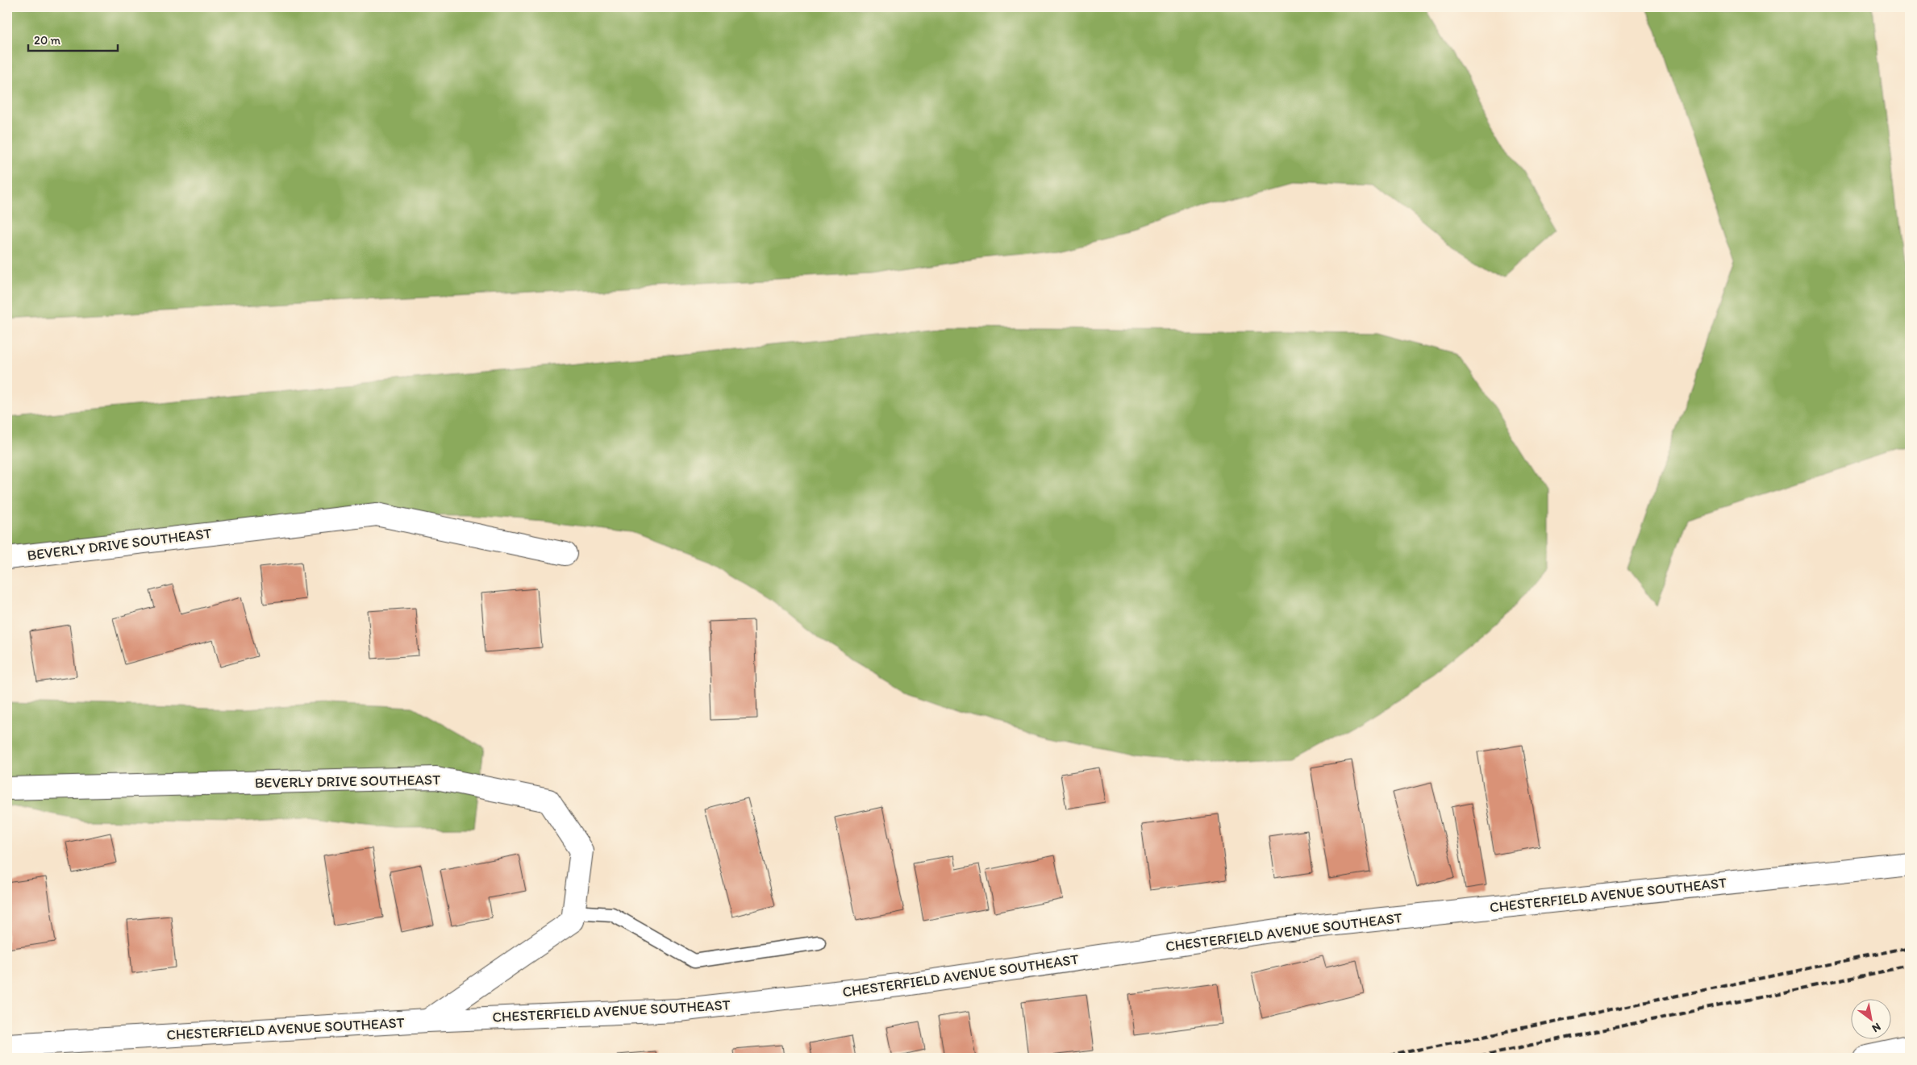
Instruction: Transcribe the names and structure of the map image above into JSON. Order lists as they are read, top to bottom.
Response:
{
  "streets": {
    "street": ["BEVERLY DRIVE SOUTHEAST", "CHESTERFIELD AVENUE SOUTHEAST"]
  },
  "crossings": [
    ["BEVERLY DRIVE SOUTHEAST", "CHESTERFIELD AVENUE SOUTHEAST"]
  ],
  "scale_bar": "20 m",
  "north": "bottom right"
}
